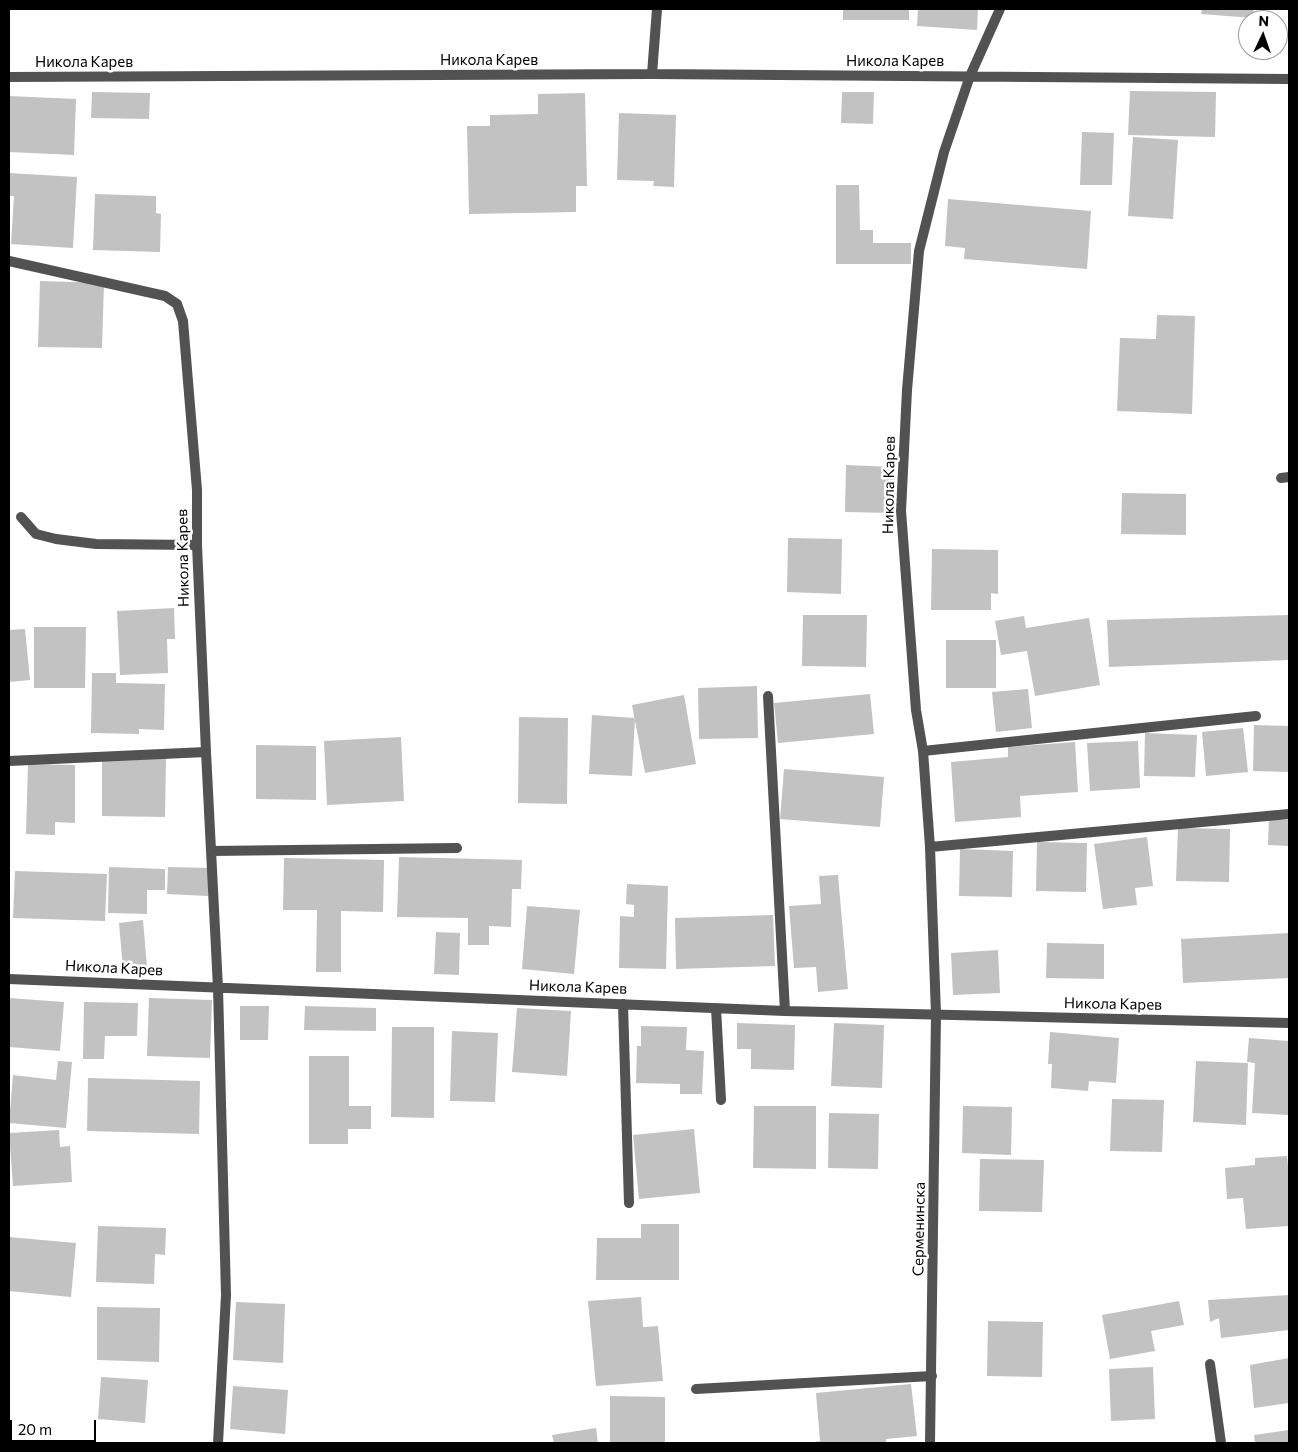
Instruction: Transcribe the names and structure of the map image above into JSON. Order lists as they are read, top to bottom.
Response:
{
  "streets": {
    "street": ["Никола Карев", "Серменинска"]
  },
  "crossings": [
    ["Никола Карев", "Серменинска"]
  ],
  "scale_bar": "20 m",
  "north": "top"
}
